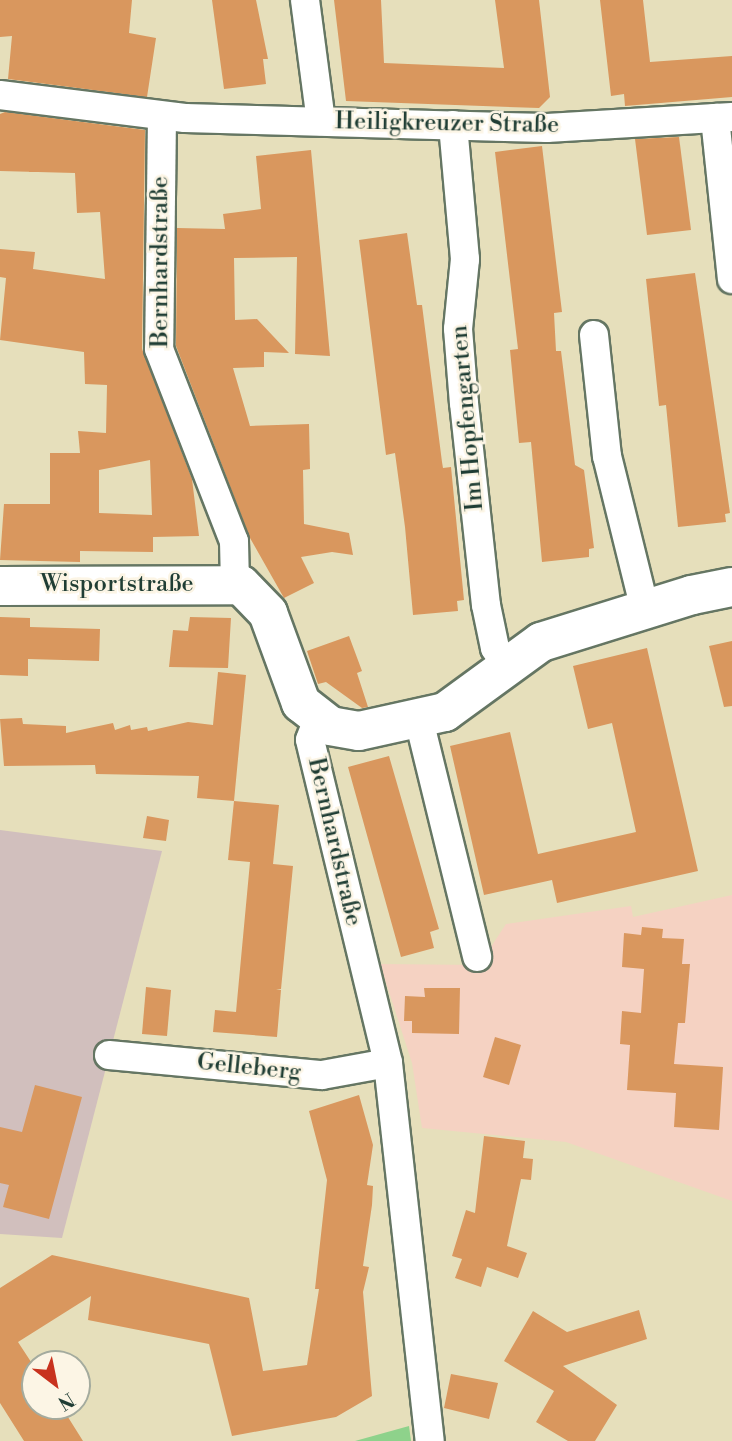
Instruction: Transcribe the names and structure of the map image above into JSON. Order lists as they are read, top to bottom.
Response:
{
  "streets": {
    "street": [
      "Heiligkreuzer Straße",
      "Bernhardstraße",
      "Im Hopfengarten",
      "Wisportstraße",
      "Gelleberg"
    ]
  },
  "crossings": [
    ["Heiligkreuzer Straße", "Bernhardstraße"],
    ["Heiligkreuzer Straße", "Im Hopfengarten"],
    ["Bernhardstraße", "Wisportstraße"],
    ["Bernhardstraße", "Gelleberg"]
  ],
  "north": "bottom right"
}
